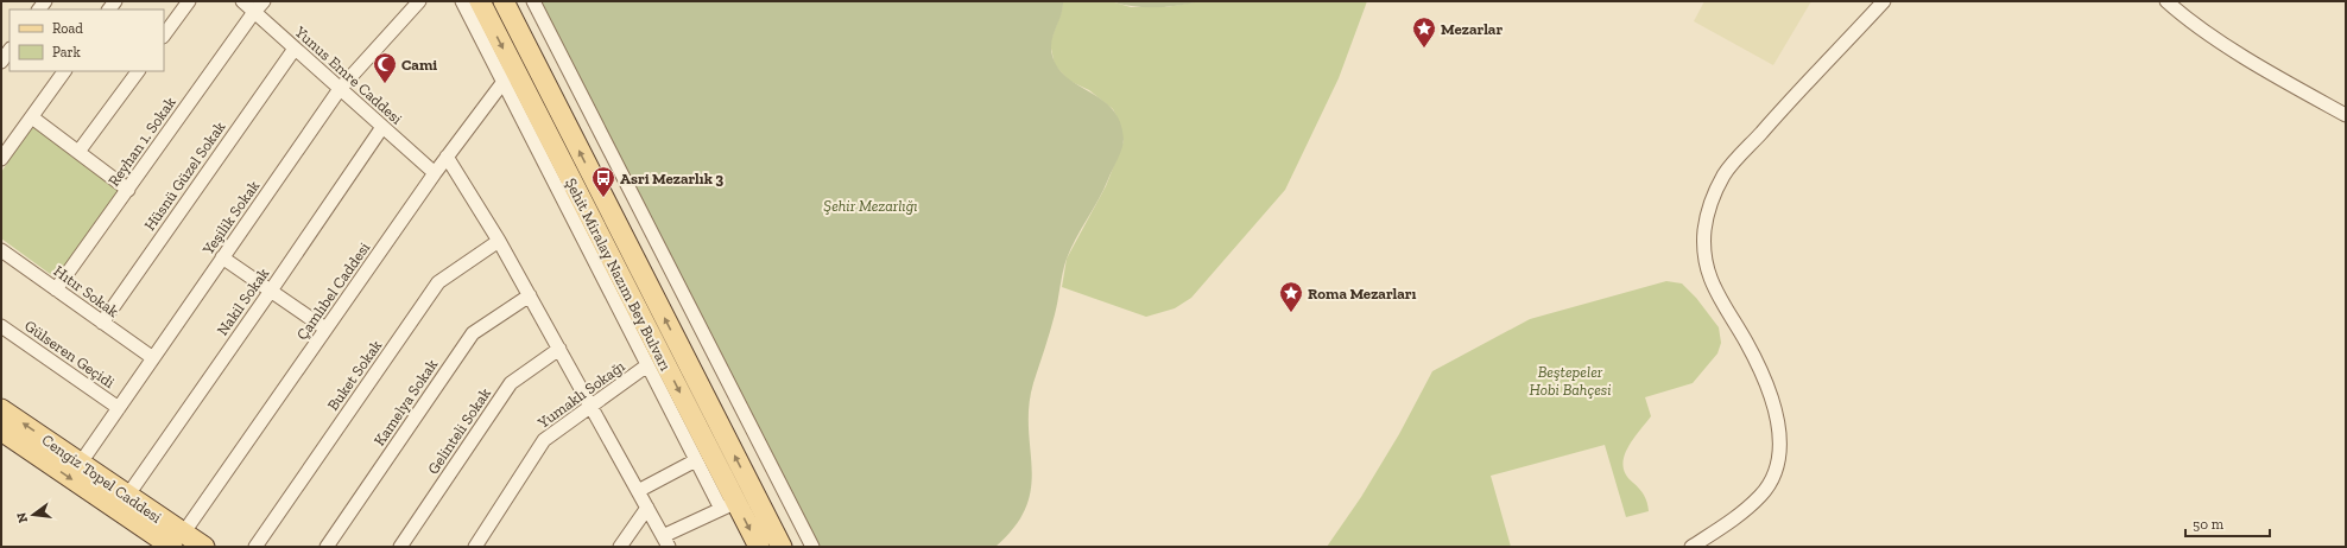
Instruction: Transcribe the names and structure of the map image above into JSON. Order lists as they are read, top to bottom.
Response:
{
  "streets": {
    "main road": ["Şehit Miralay Nazım Bey Bulvarı", "Cengiz Topel Caddesi"],
    "street": [
      "Yunus Emre Caddesi",
      "Reyhan 1. Sokak",
      "Hüsnü Güzel Sokak",
      "Yeşilik Sokak",
      "Hıtır Sokak",
      "Çamlıbel Caddesi",
      "Nakil Sokak",
      "Gülseren Geçidi",
      "Buket Sokak",
      "Yumaklı Sokağı",
      "Kamelya Sokak",
      "Gelinteli Sokak"
    ]
  },
  "crossings": [
    ["Yunus Emre Caddesi", "Reyhan 1. Sokak"],
    ["Yunus Emre Caddesi", "Hüsnü Güzel Sokak"],
    ["Yunus Emre Caddesi", "Yeşilik Sokak"],
    ["Yunus Emre Caddesi", "Çamlıbel Caddesi"],
    ["Yunus Emre Caddesi", "Nakil Sokak"],
    ["Reyhan 1. Sokak", "Hıtır Sokak"],
    ["Hüsnü Güzel Sokak", "Hıtır Sokak"],
    ["Yeşilik Sokak", "Hıtır Sokak"],
    ["Yeşilik Sokak", "Gülseren Geçidi"],
    ["Yeşilik Sokak", "Cengiz Topel Caddesi"],
    ["Şehit Miralay Nazım Bey Bulvarı", "Çamlıbel Caddesi"],
    ["Çamlıbel Caddesi", "Cengiz Topel Caddesi"],
    ["Nakil Sokak", "Cengiz Topel Caddesi"]
  ],
  "parks": ["Şehir Mezarlığı", "Beştepeler Hobi Bahçesi"],
  "places": {
    "place": ["Mezarlar", "Roma Mezarları"],
    "mosque": ["Cami"],
    "bus stop": ["Asri Mezarlık 3"]
  },
  "legend": ["Road", "Park"],
  "scale_bar": "50 m",
  "north": "left"
}
